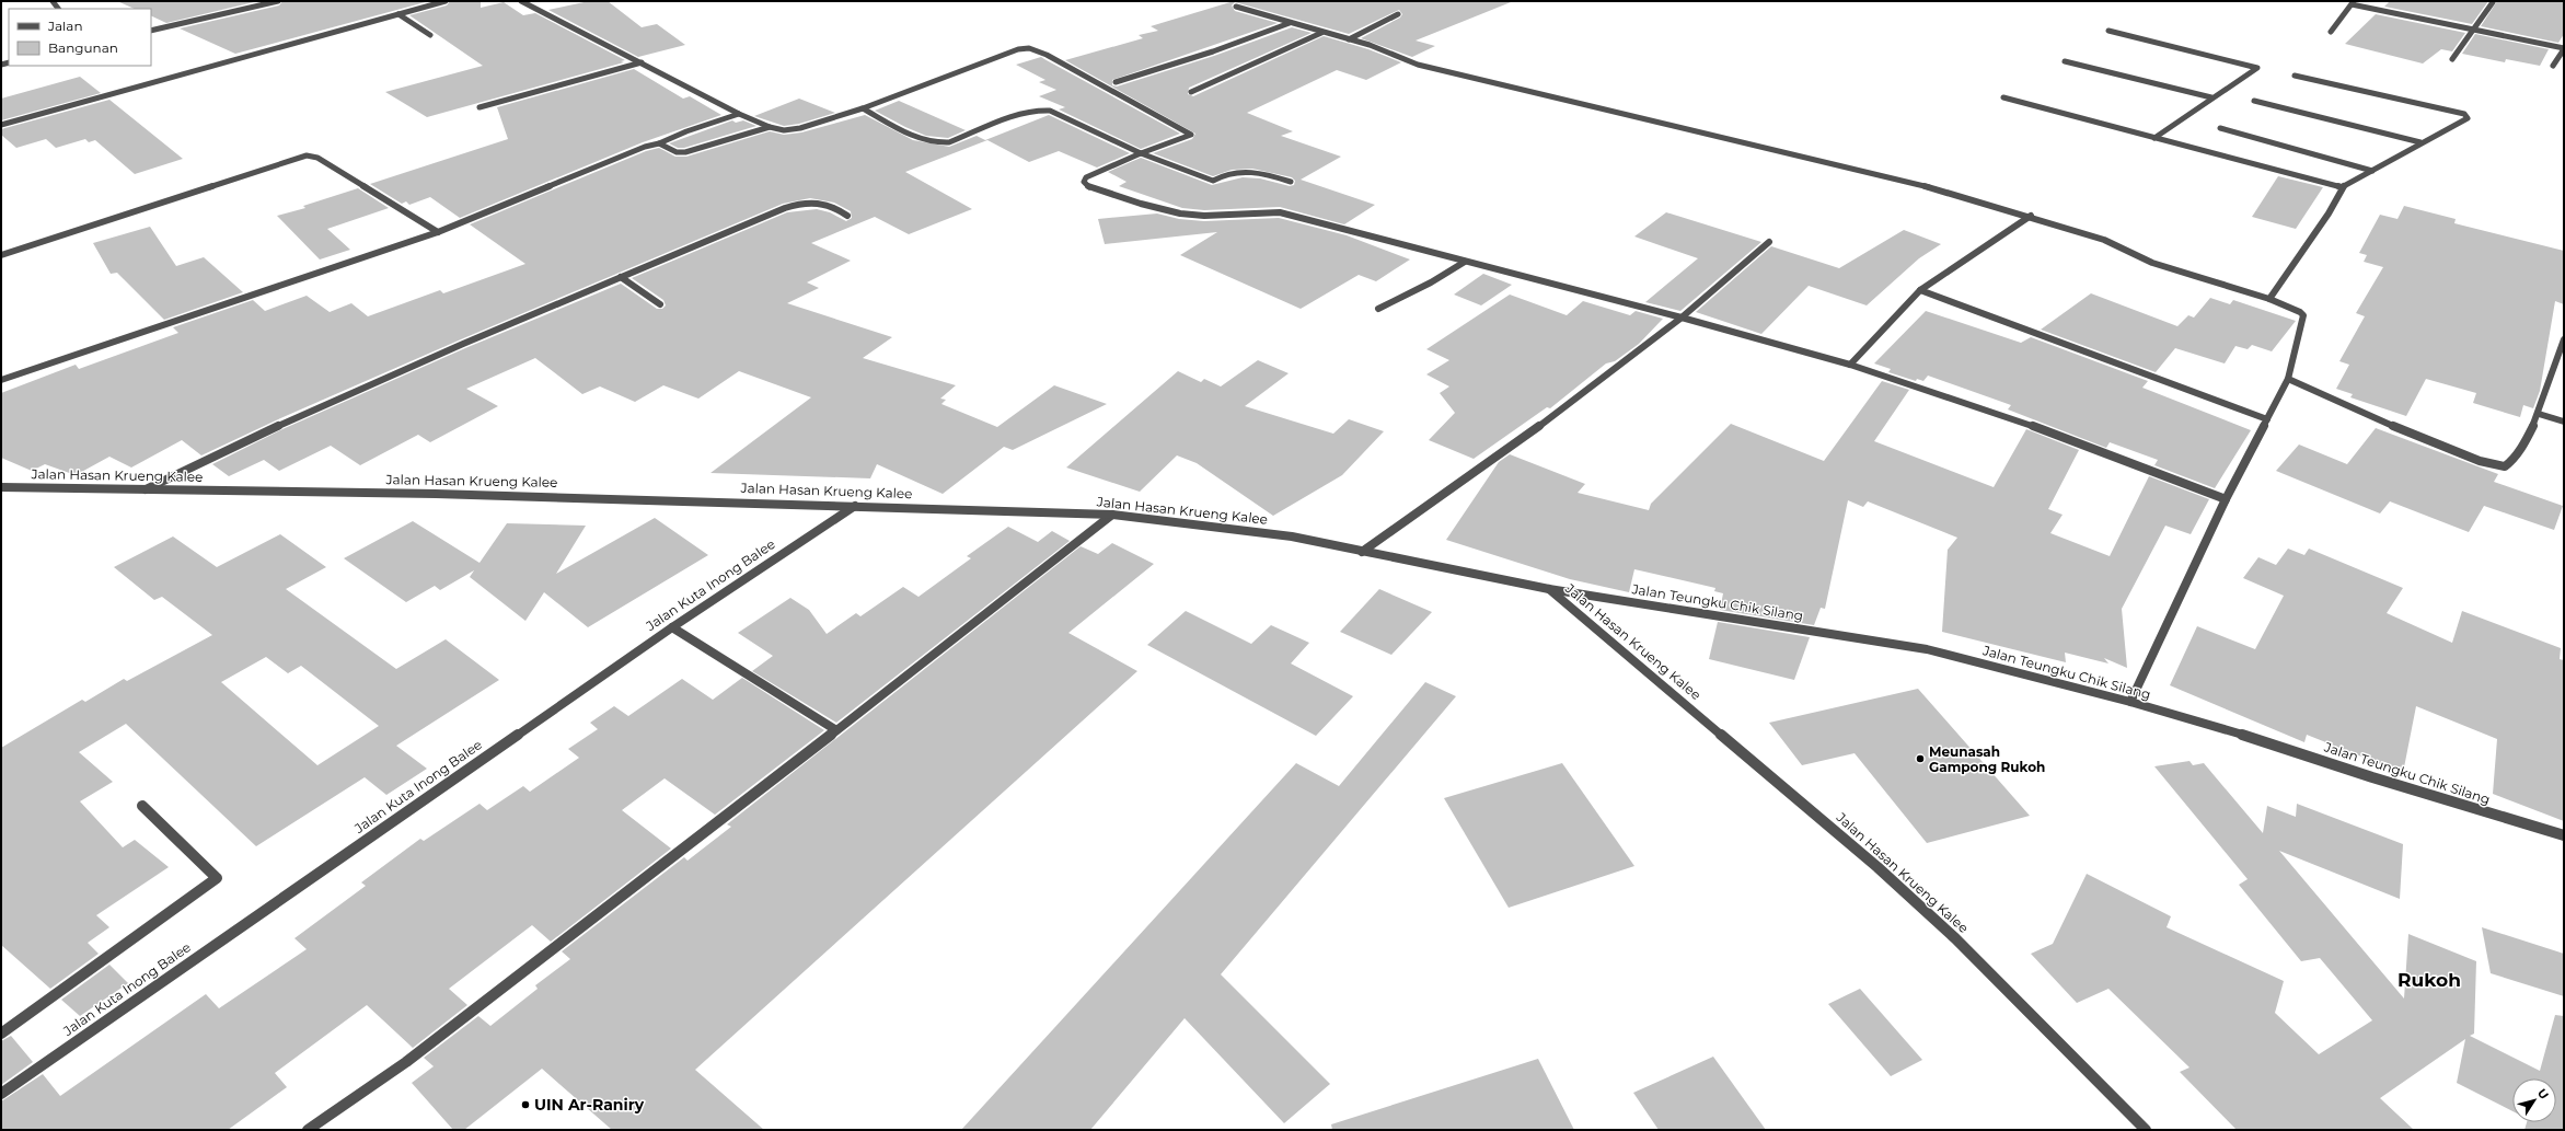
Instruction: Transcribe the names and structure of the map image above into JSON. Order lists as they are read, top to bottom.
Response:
{
  "streets": {
    "street": ["Jalan Hasan Krueng Kalee", "Jalan Kuta Inong Balee", "Jalan Teungku Chik Silang"]
  },
  "crossings": [
    ["Jalan Hasan Krueng Kalee", "Jalan Kuta Inong Balee"],
    ["Jalan Hasan Krueng Kalee", "Jalan Teungku Chik Silang"]
  ],
  "districts": ["Rukoh"],
  "places": ["Meunasah Gampong Rukoh", "UIN Ar-Raniry"],
  "legend": ["Jalan", "Bangunan"],
  "north": "top right"
}
